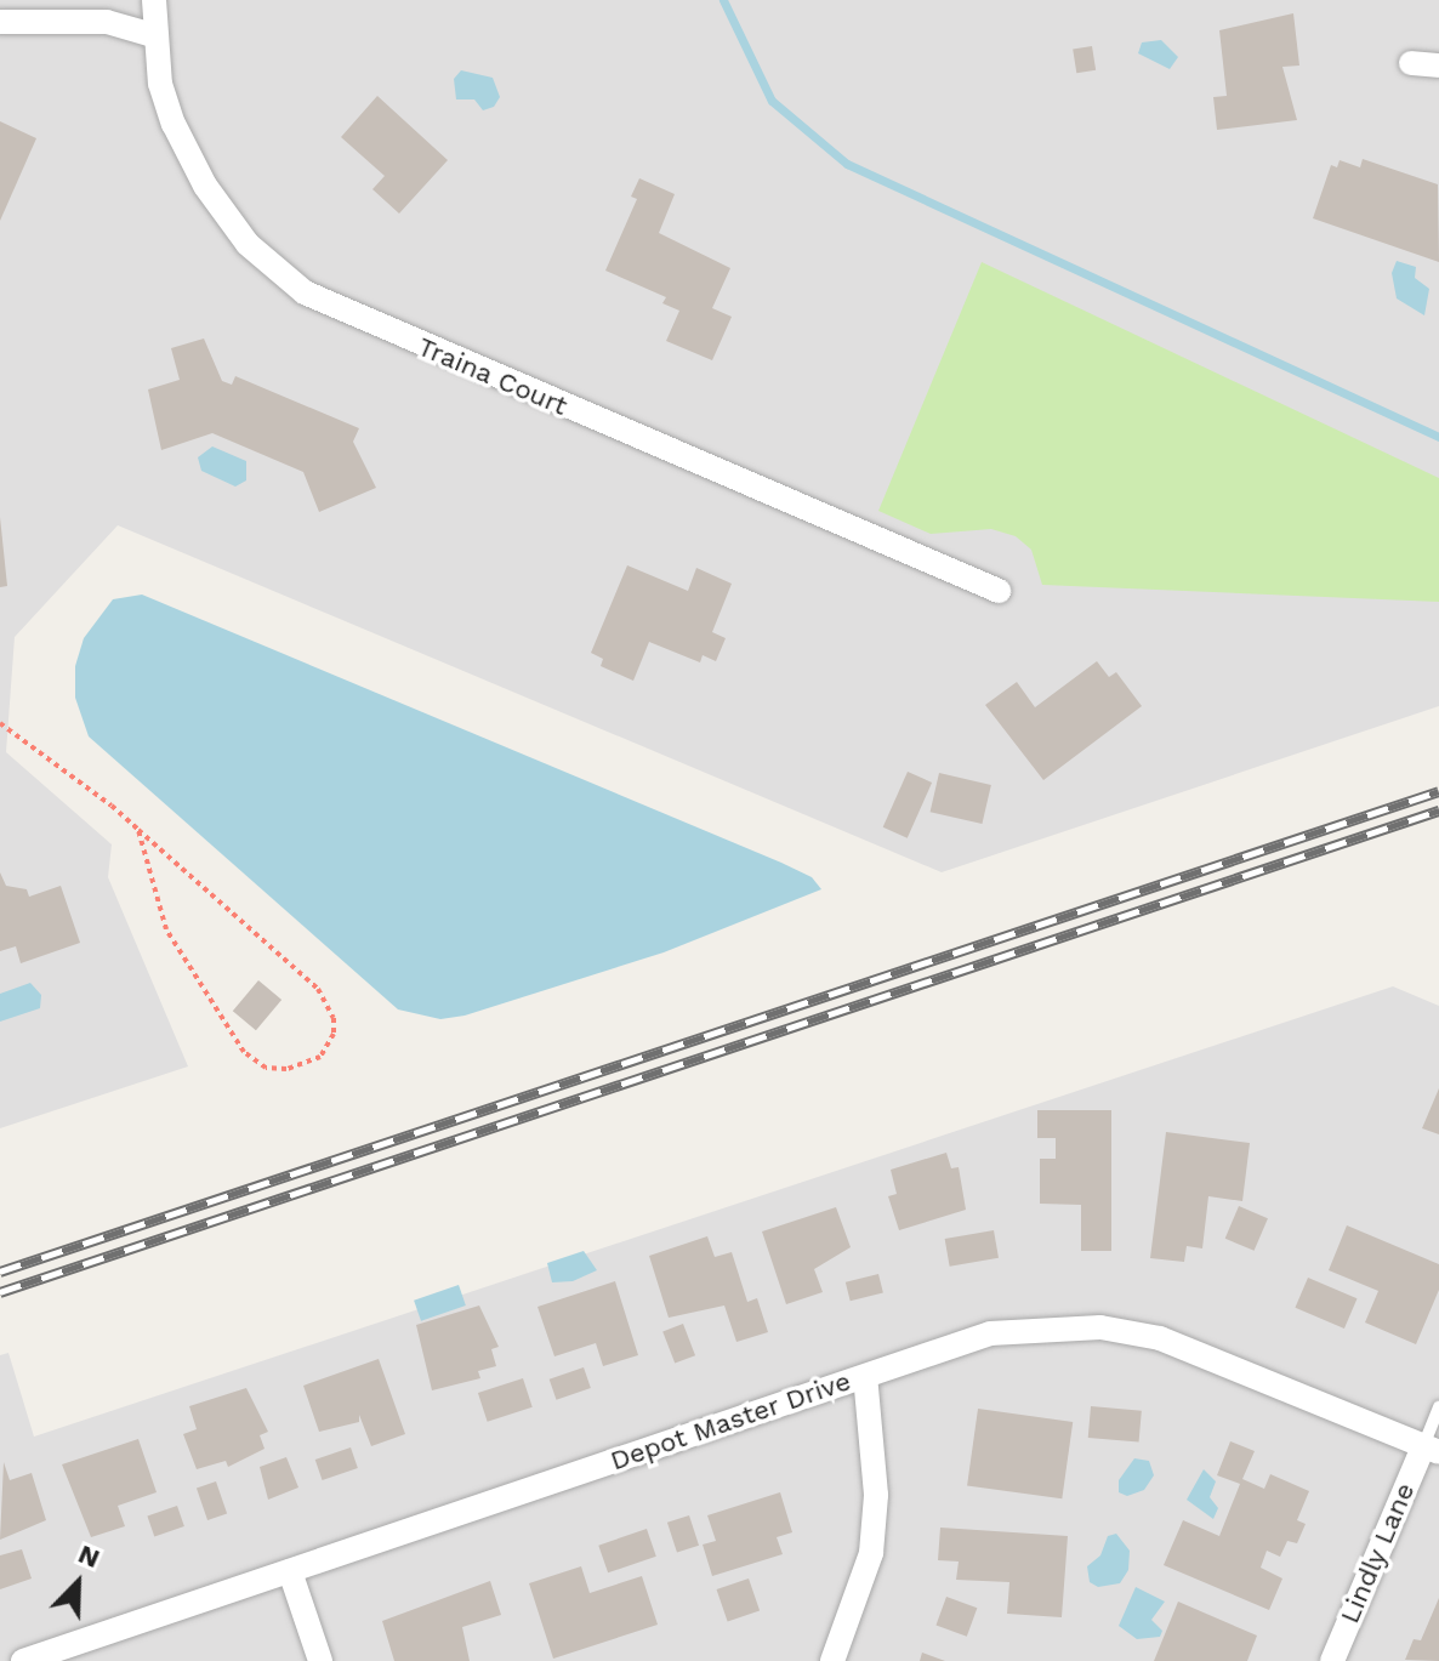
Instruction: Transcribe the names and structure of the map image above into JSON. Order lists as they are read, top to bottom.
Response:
{
  "streets": {
    "street": ["Traina Court", "Depot Master Drive", "Lindly Lane"]
  },
  "crossings": [
    ["Depot Master Drive", "Lindly Lane"]
  ],
  "north": "top right"
}
